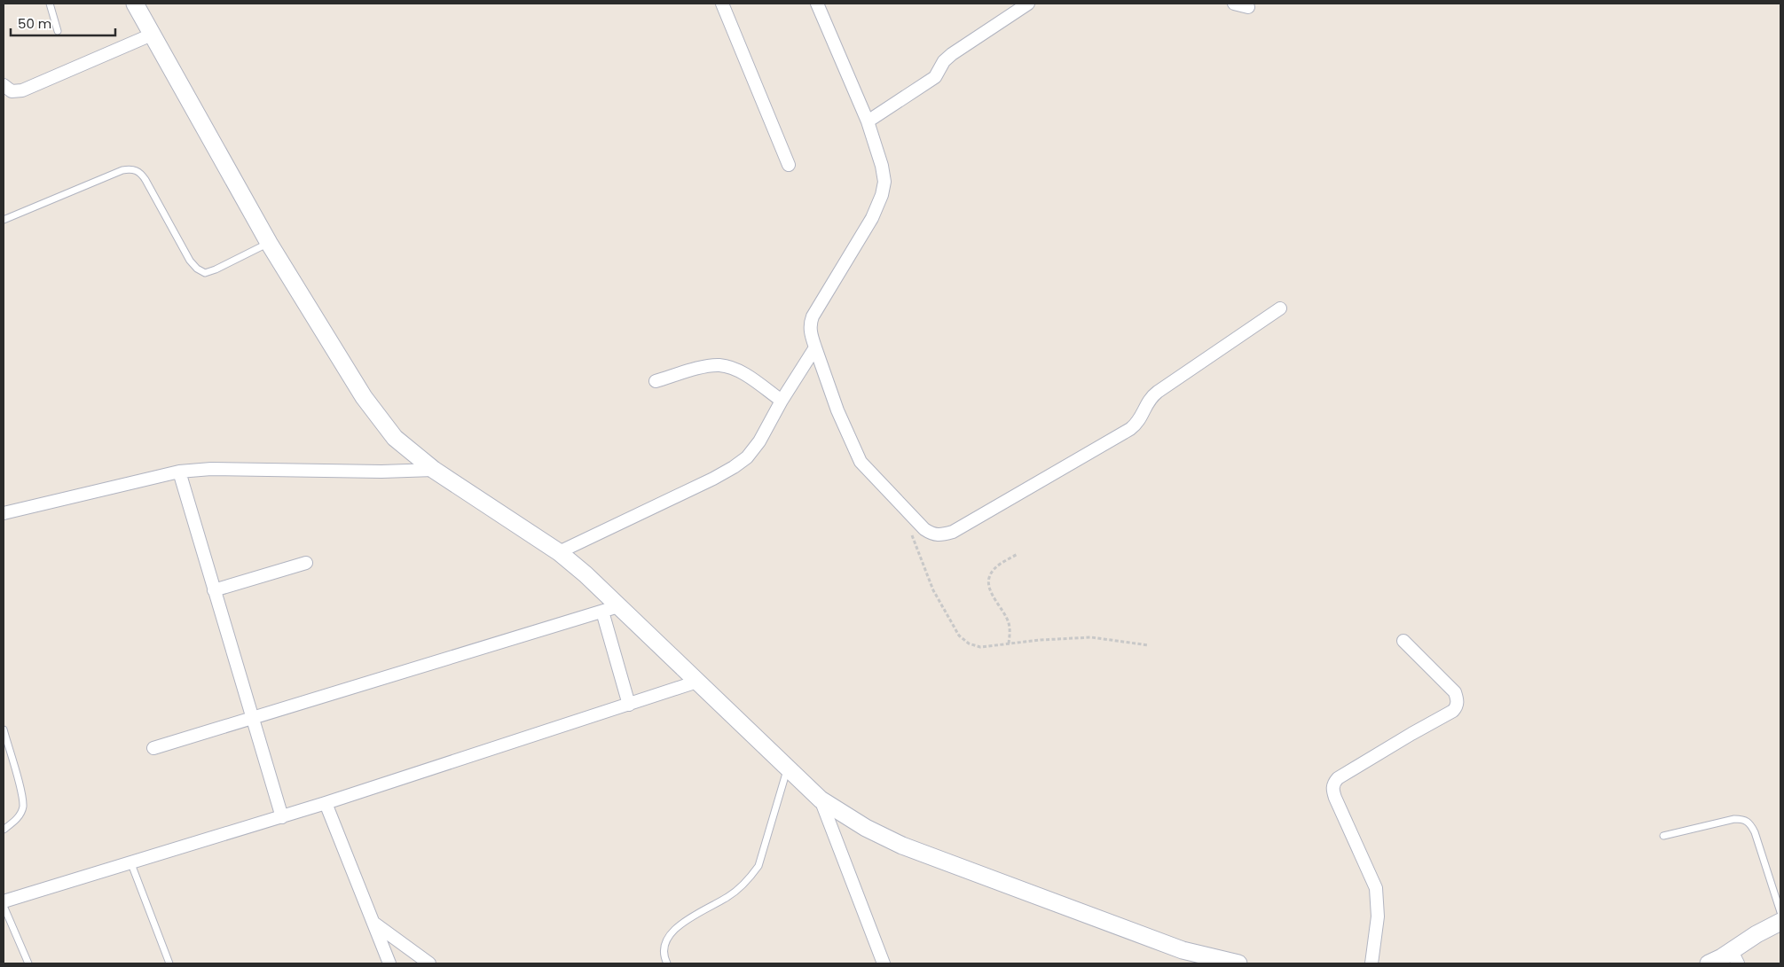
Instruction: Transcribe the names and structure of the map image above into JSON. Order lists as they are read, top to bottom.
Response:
{
  "scale_bar": "50 m"
}
